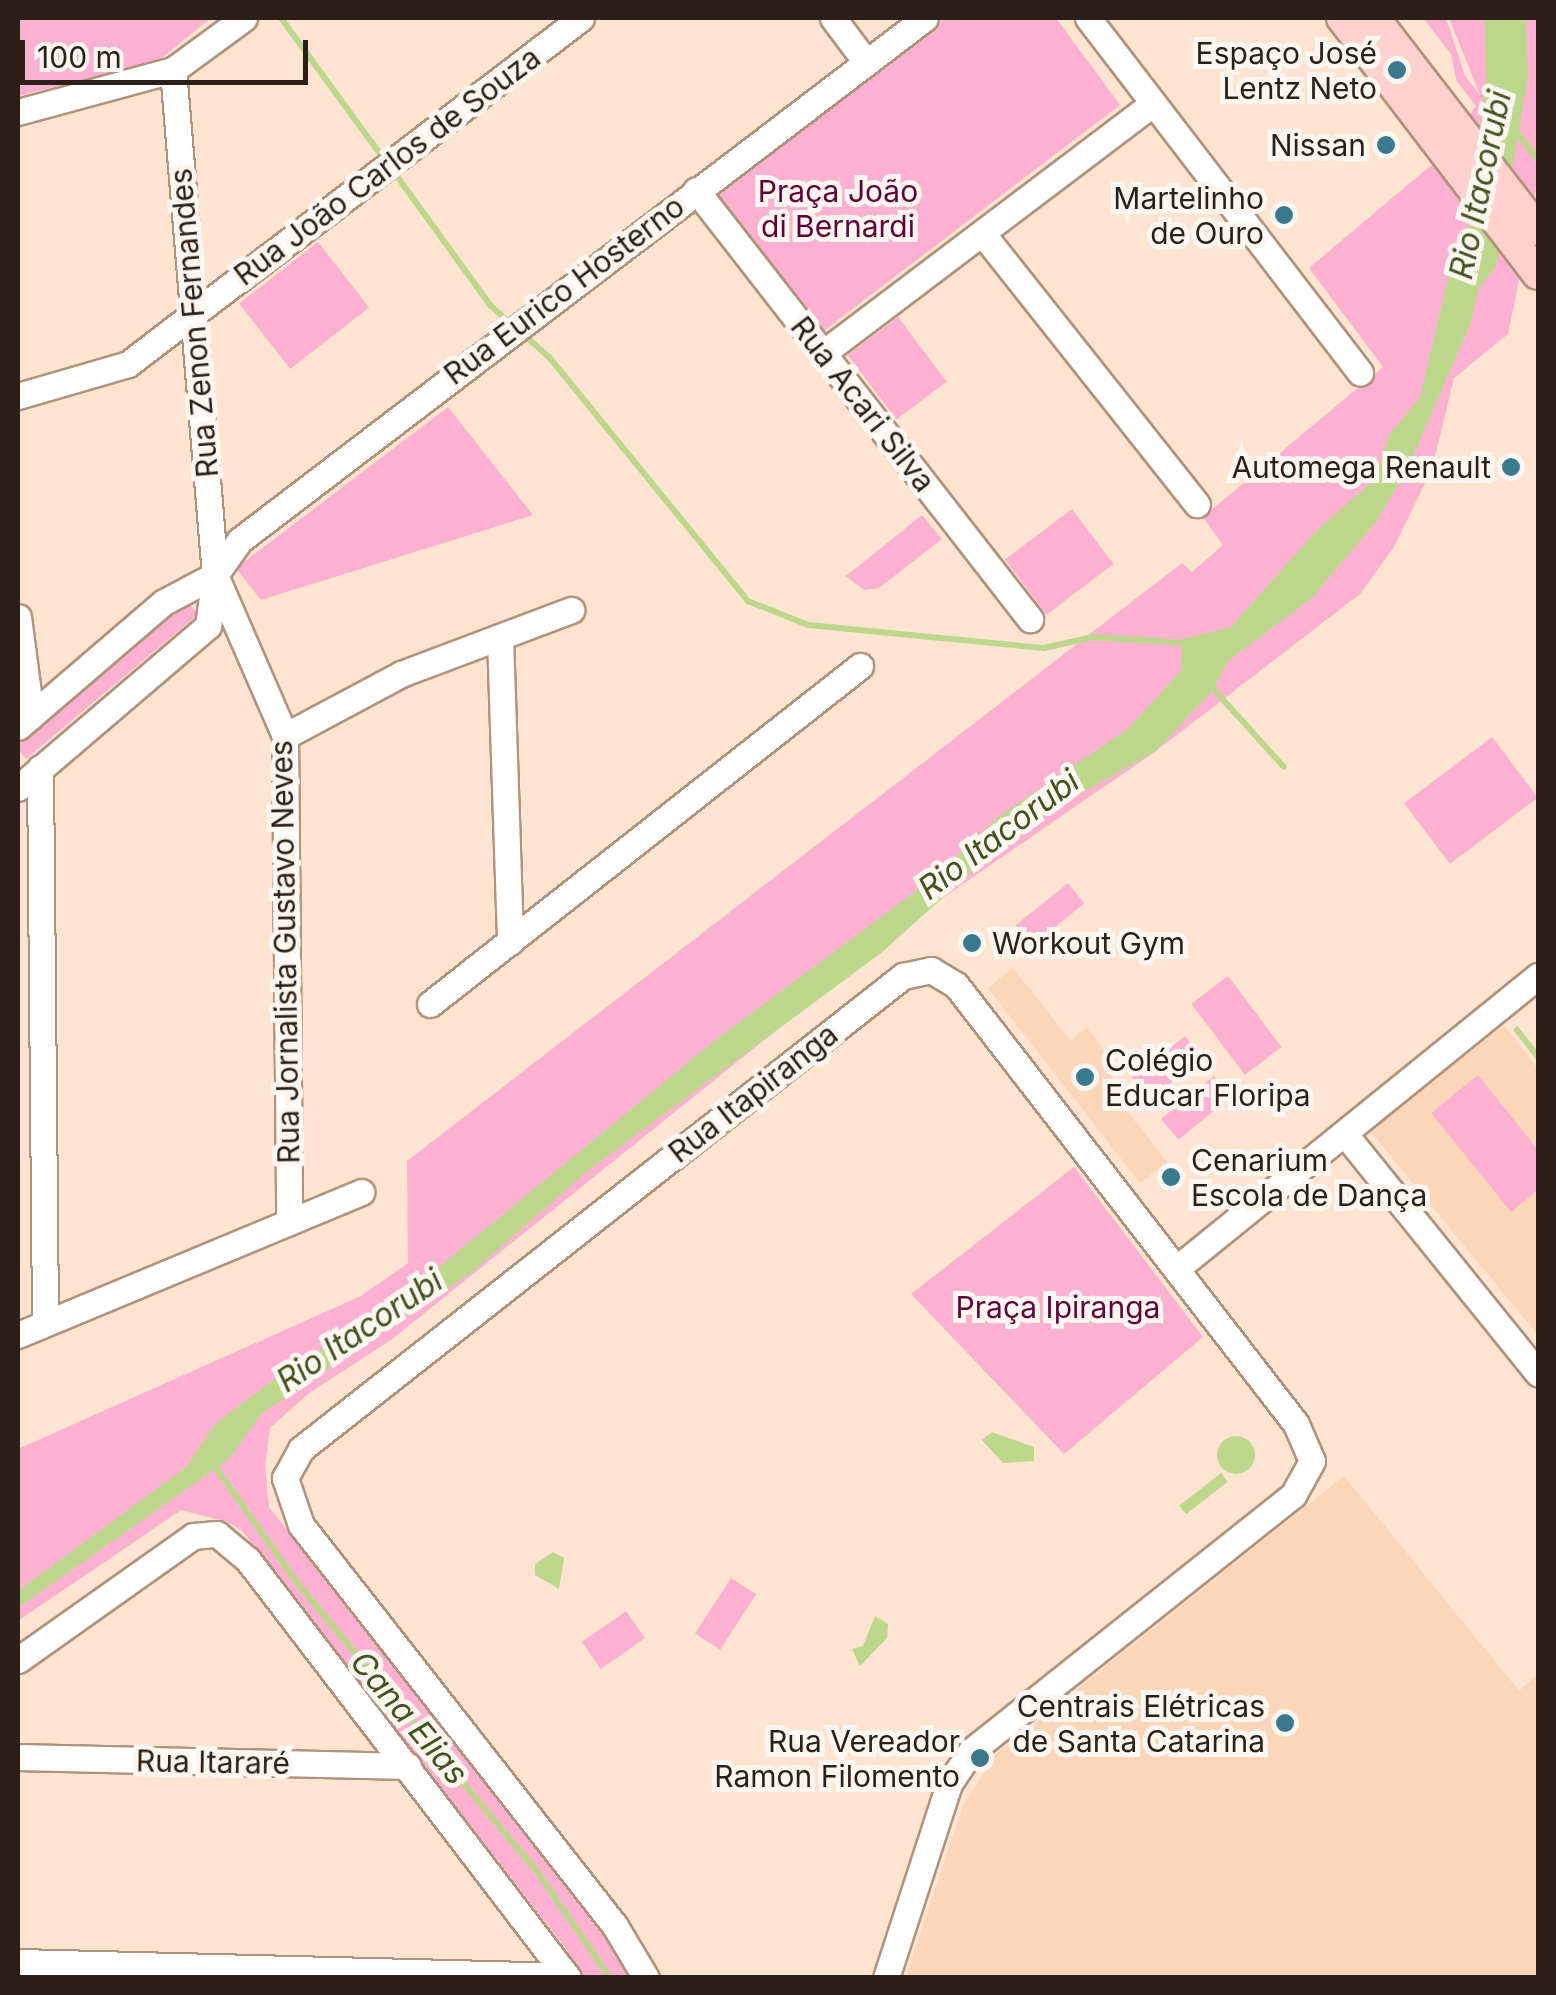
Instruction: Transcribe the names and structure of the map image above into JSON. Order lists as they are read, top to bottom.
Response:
{
  "streets": {
    "street": [
      "Rua João Carlos de Souza",
      "Rua Eurico Hosterno",
      "Rua Zenon Fernandes",
      "Rua Acari Silva",
      "Rua Jornalista Gustavo Neves",
      "Rua Itapiranga",
      "Rua Itararé"
    ]
  },
  "crossings": [
    ["Rua João Carlos de Souza", "Rua Zenon Fernandes"],
    ["Rua Eurico Hosterno", "Rua Zenon Fernandes"],
    ["Rua Eurico Hosterno", "Rua Acari Silva"],
    ["Rua Eurico Hosterno", "Rua Jornalista Gustavo Neves"],
    ["Rua Zenon Fernandes", "Rua Jornalista Gustavo Neves"]
  ],
  "water": ["Rio Itacorubi", "Cana Elias"],
  "parks": ["Praça João di Bernardi", "Praça Ipiranga"],
  "places": [
    "Espaço José Lentz Neto",
    "Nissan",
    "Martelinho de Ouro",
    "Automega Renault",
    "Workout Gym",
    "Colégio Educar Floripa",
    "Cenarium Escola de Dança",
    "Centrais Elétricas de Santa Catarina",
    "Rua Vereador Ramon Filomento"
  ],
  "scale_bar": "100 m"
}
